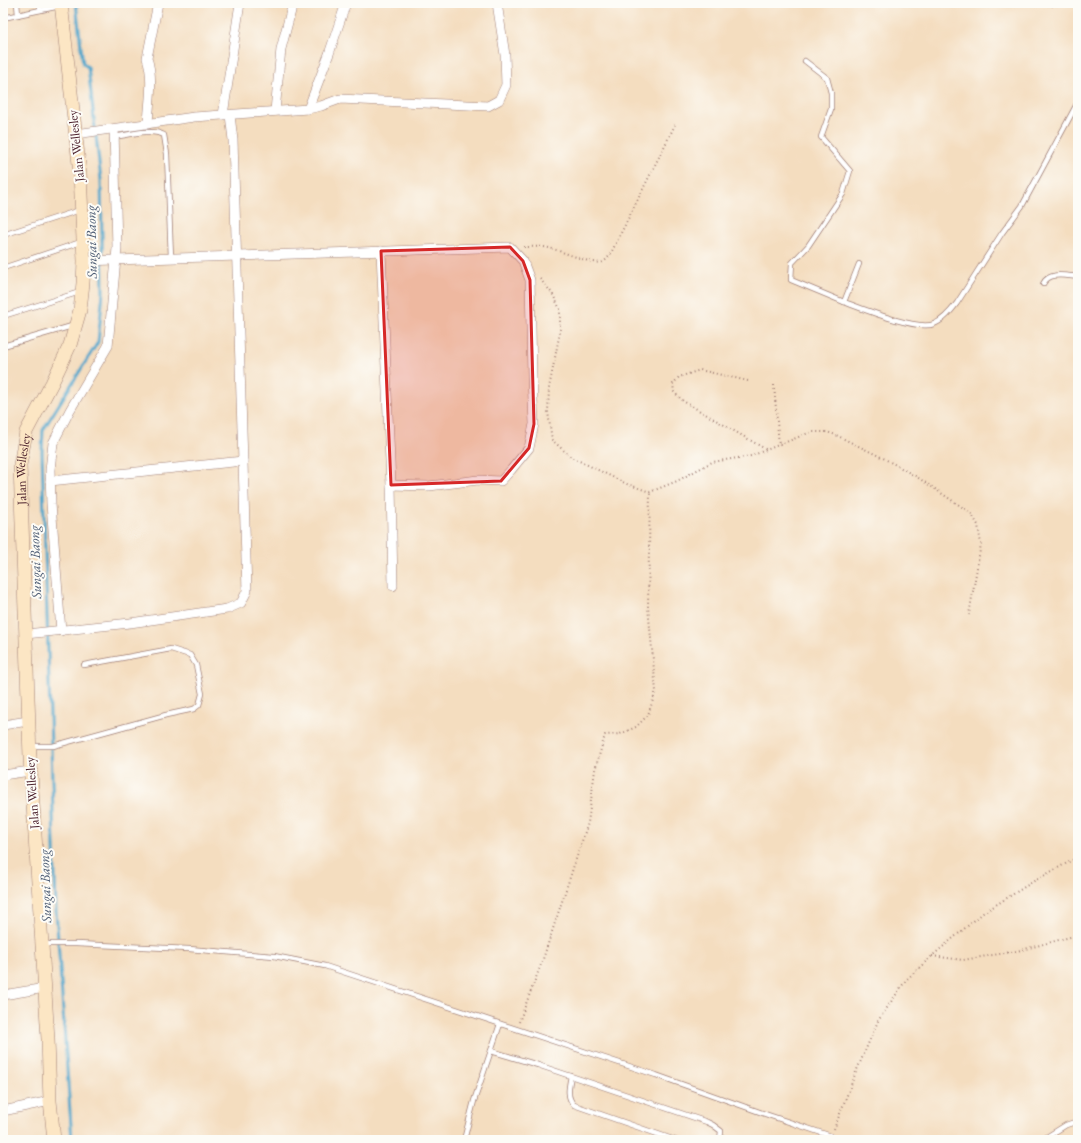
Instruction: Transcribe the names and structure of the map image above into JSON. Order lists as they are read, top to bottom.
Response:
{
  "streets": {
    "main road": ["Jalan Wellesley"]
  },
  "water": ["Sungai Baong"]
}
